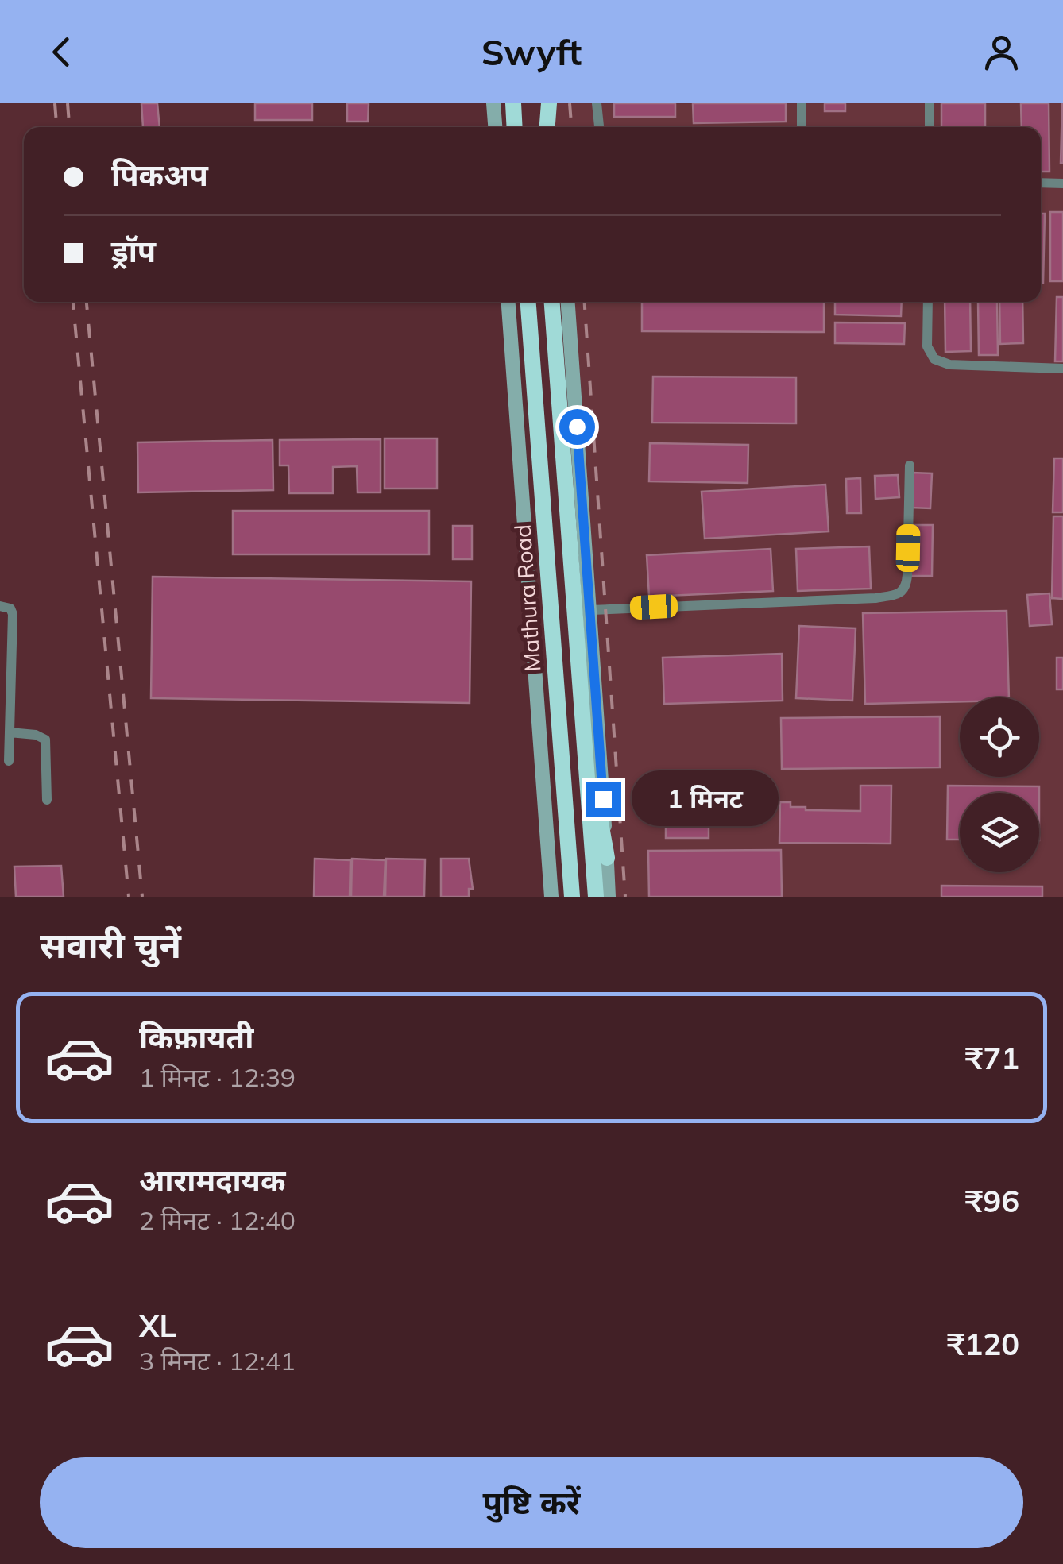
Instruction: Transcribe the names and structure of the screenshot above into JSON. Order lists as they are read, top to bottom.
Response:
{
  "streets": {
    "highway": ["Mathura Road"]
  },
  "page": {
    "header": "Swyft",
    "banner": ["पिकअप", "ड्रॉप"],
    "bubble": "1 मिनट",
    "heading": "सवारी चुनें",
    "list": [
      {
        "name": "किफ़ायती",
        "note": "1 मिनट · 12:39",
        "value": "₹71"
      },
      {
        "name": "आरामदायक",
        "note": "2 मिनट · 12:40",
        "value": "₹96"
      },
      {
        "name": "XL",
        "note": "3 मिनट · 12:41",
        "value": "₹120"
      }
    ],
    "buttons": "पुष्टि करें"
  }
}
